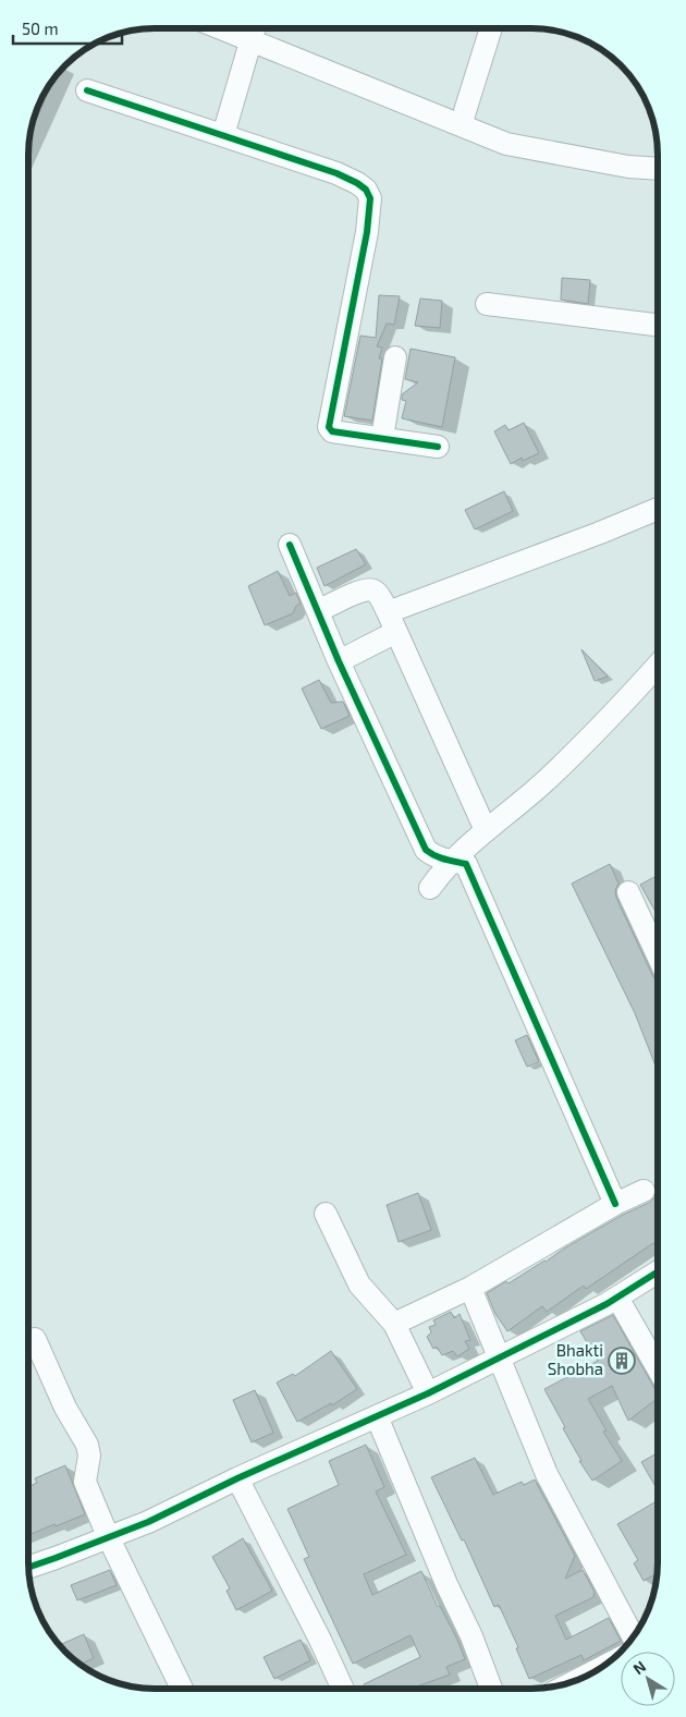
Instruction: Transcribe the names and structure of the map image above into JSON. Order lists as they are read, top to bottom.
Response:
{
  "places": {
    "building": ["Bhakti Shobha"]
  },
  "scale_bar": "50 m",
  "north": "top left"
}
